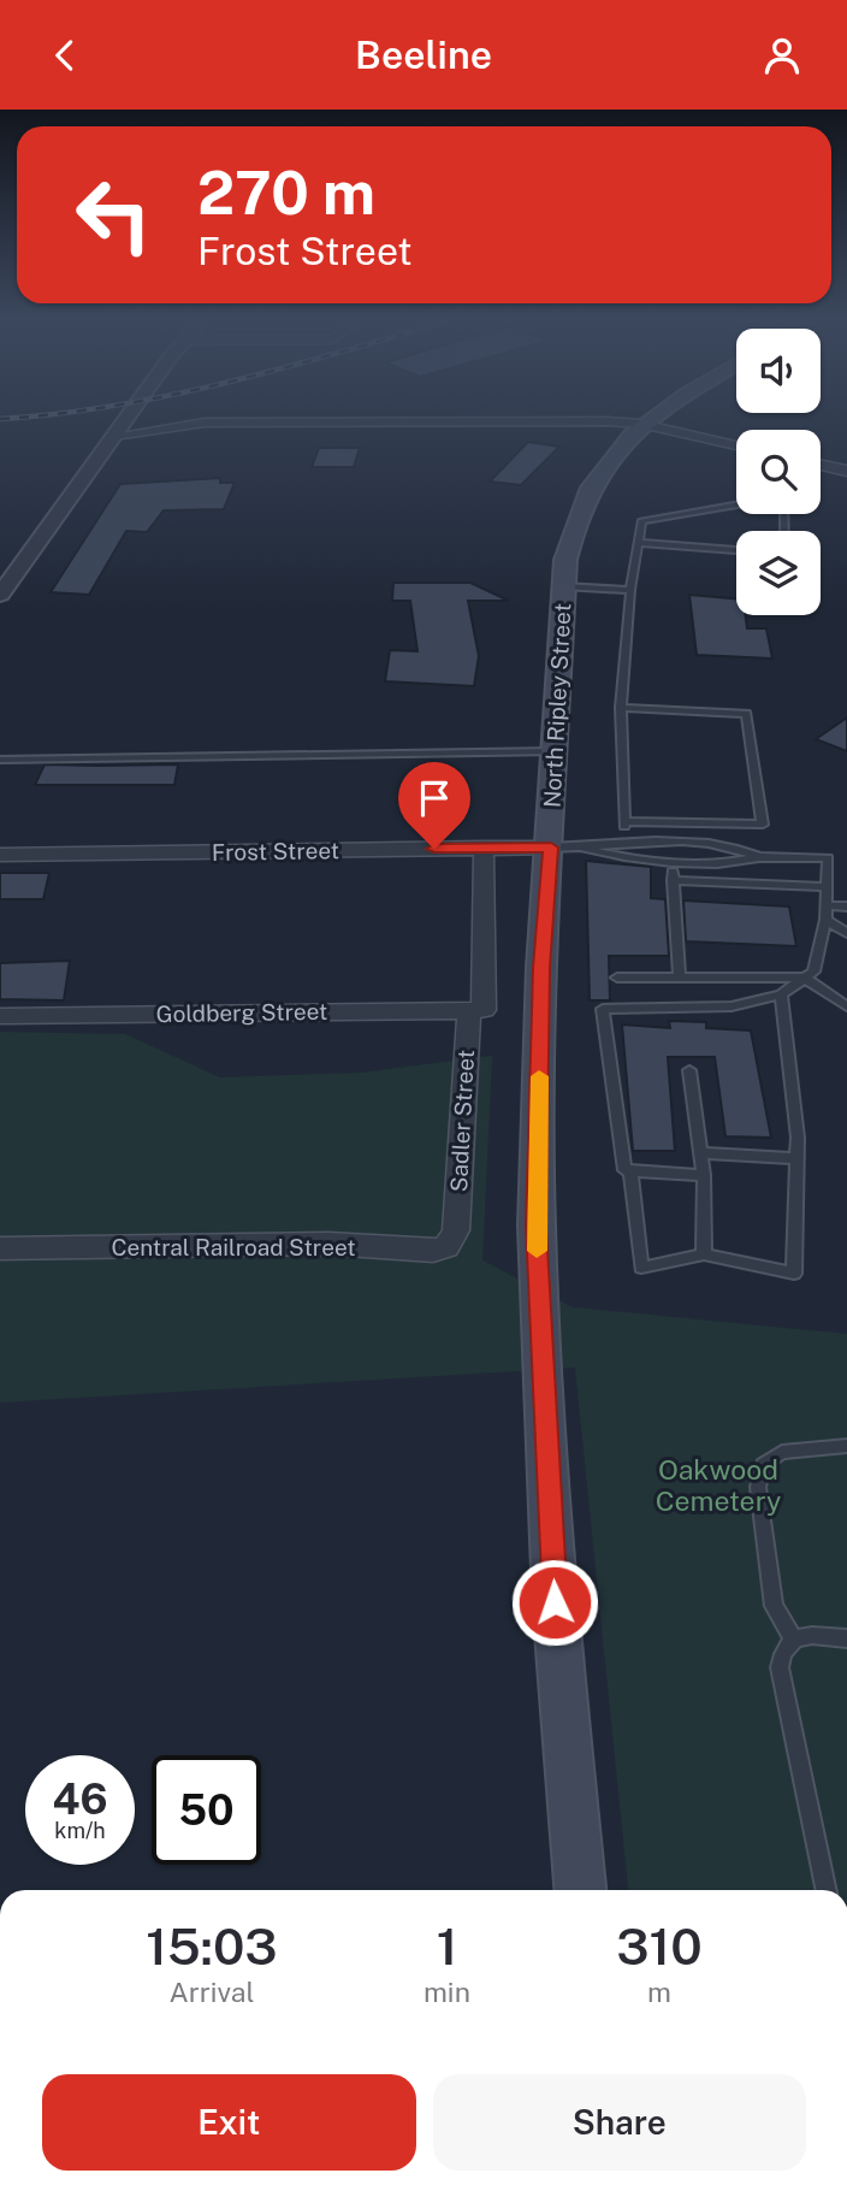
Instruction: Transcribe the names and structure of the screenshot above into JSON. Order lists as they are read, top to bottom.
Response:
{
  "streets": {
    "main road": ["North Ripley Street"],
    "street": [
      "Frost Street",
      "Goldberg Street",
      "Sadler Street",
      "Central Railroad Street"
    ]
  },
  "crossings": [
    ["North Ripley Street", "Frost Street"],
    ["Frost Street", "Sadler Street"],
    ["Goldberg Street", "Sadler Street"],
    ["Sadler Street", "Central Railroad Street"]
  ],
  "parks": ["Oakwood Cemetery"],
  "page": {
    "header": "Beeline",
    "turn": ["270 m", "Frost Street"],
    "speed": "46 km/h",
    "limit": "50",
    "eta": [
      "15:03",
      "Arrival",
      "1",
      "min",
      "310",
      "m"
    ],
    "buttons": ["Exit", "Share"]
  }
}
